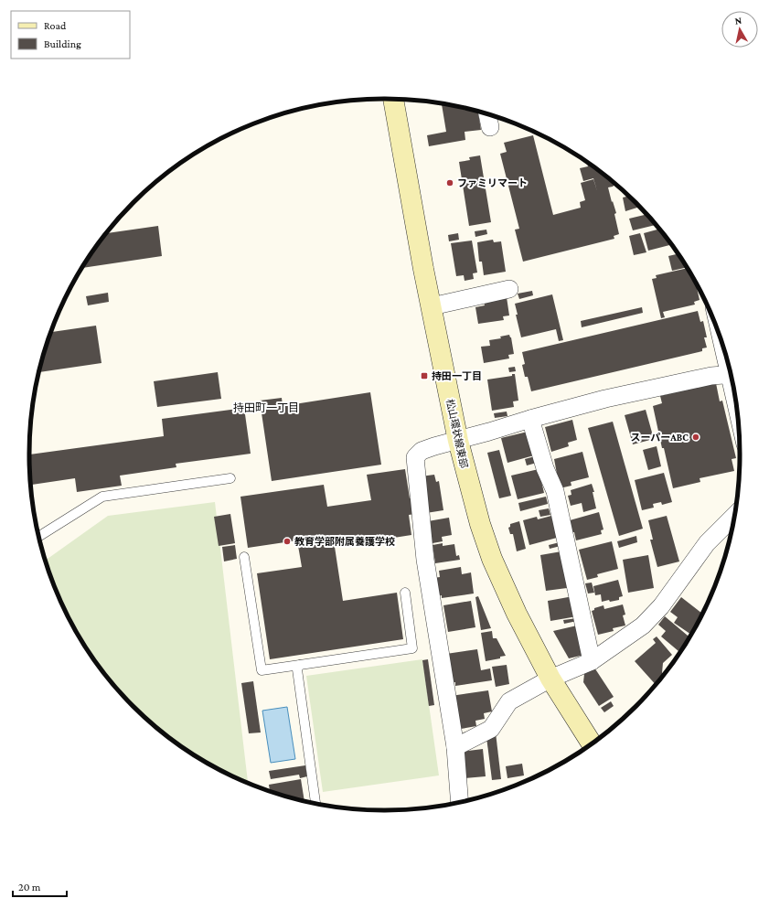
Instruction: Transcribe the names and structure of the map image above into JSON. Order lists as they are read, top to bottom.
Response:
{
  "streets": {
    "street": ["松山環状線東部"]
  },
  "districts": ["持田町一丁目"],
  "places": {
    "other": ["ファミリマート", "スーパーABC", "教育学部附属養護学校"],
    "transit": ["持田一丁目"]
  },
  "legend": ["Road", "Building"],
  "scale_bar": "20 m",
  "north": "top"
}
